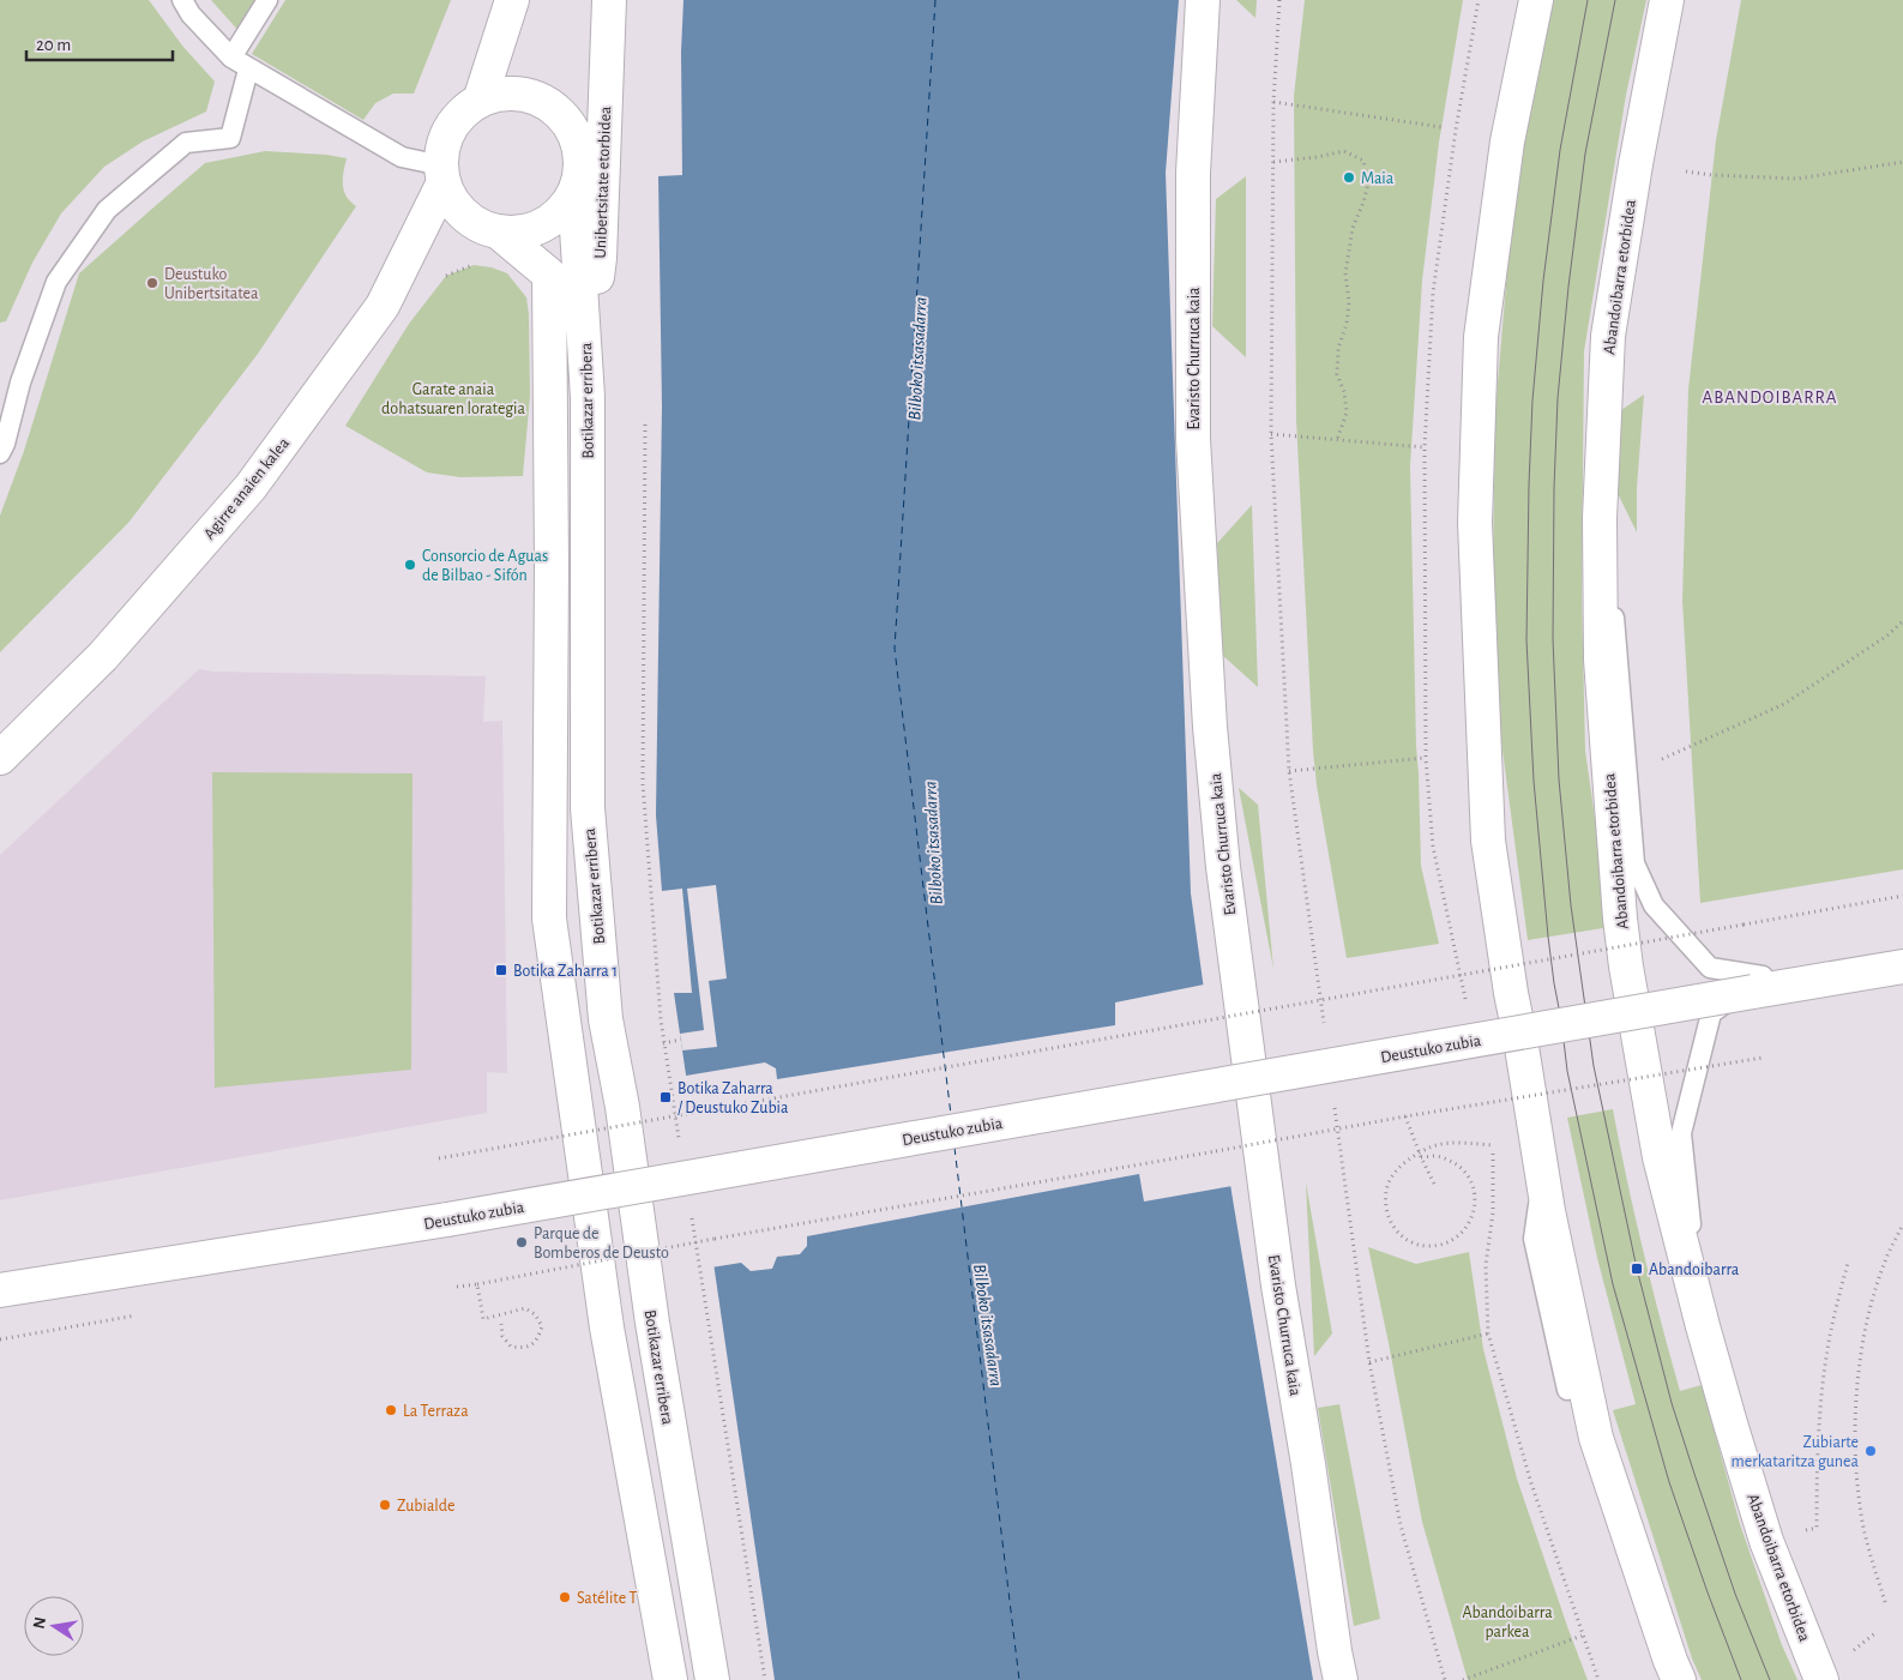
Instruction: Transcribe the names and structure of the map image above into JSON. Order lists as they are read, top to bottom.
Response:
{
  "streets": {
    "street": [
      "Unibertsitate etorbidea",
      "Abandoibarra etorbidea",
      "Evaristo Churruca kaia",
      "Botikazar erribera",
      "Agirre anaien kalea",
      "Deustuko zubia"
    ]
  },
  "crossings": [
    ["Unibertsitate etorbidea", "Botikazar erribera"],
    ["Unibertsitate etorbidea", "Agirre anaien kalea"],
    ["Botikazar erribera", "Agirre anaien kalea"]
  ],
  "districts": ["ABANDOIBARRA"],
  "water": ["Bilboko itsasadarra"],
  "parks": ["Garate anaia dohatsuaren lorategia", "Abandoibarra parkea"],
  "places": {
    "other": [
      "Maia",
      "Deustuko Unibertsitatea",
      "Consorcio de Aguas de Bilbao - Sifón",
      "Parque de Bomberos de Deusto",
      "La Terraza",
      "Zubiarte merkataritza gunea",
      "Zubialde",
      "Satélite T"
    ],
    "transit": ["Botika Zaharra 1", "Botika Zaharra / Deustuko Zubia", "Abandoibarra"]
  },
  "scale_bar": "20 m",
  "north": "left"
}
